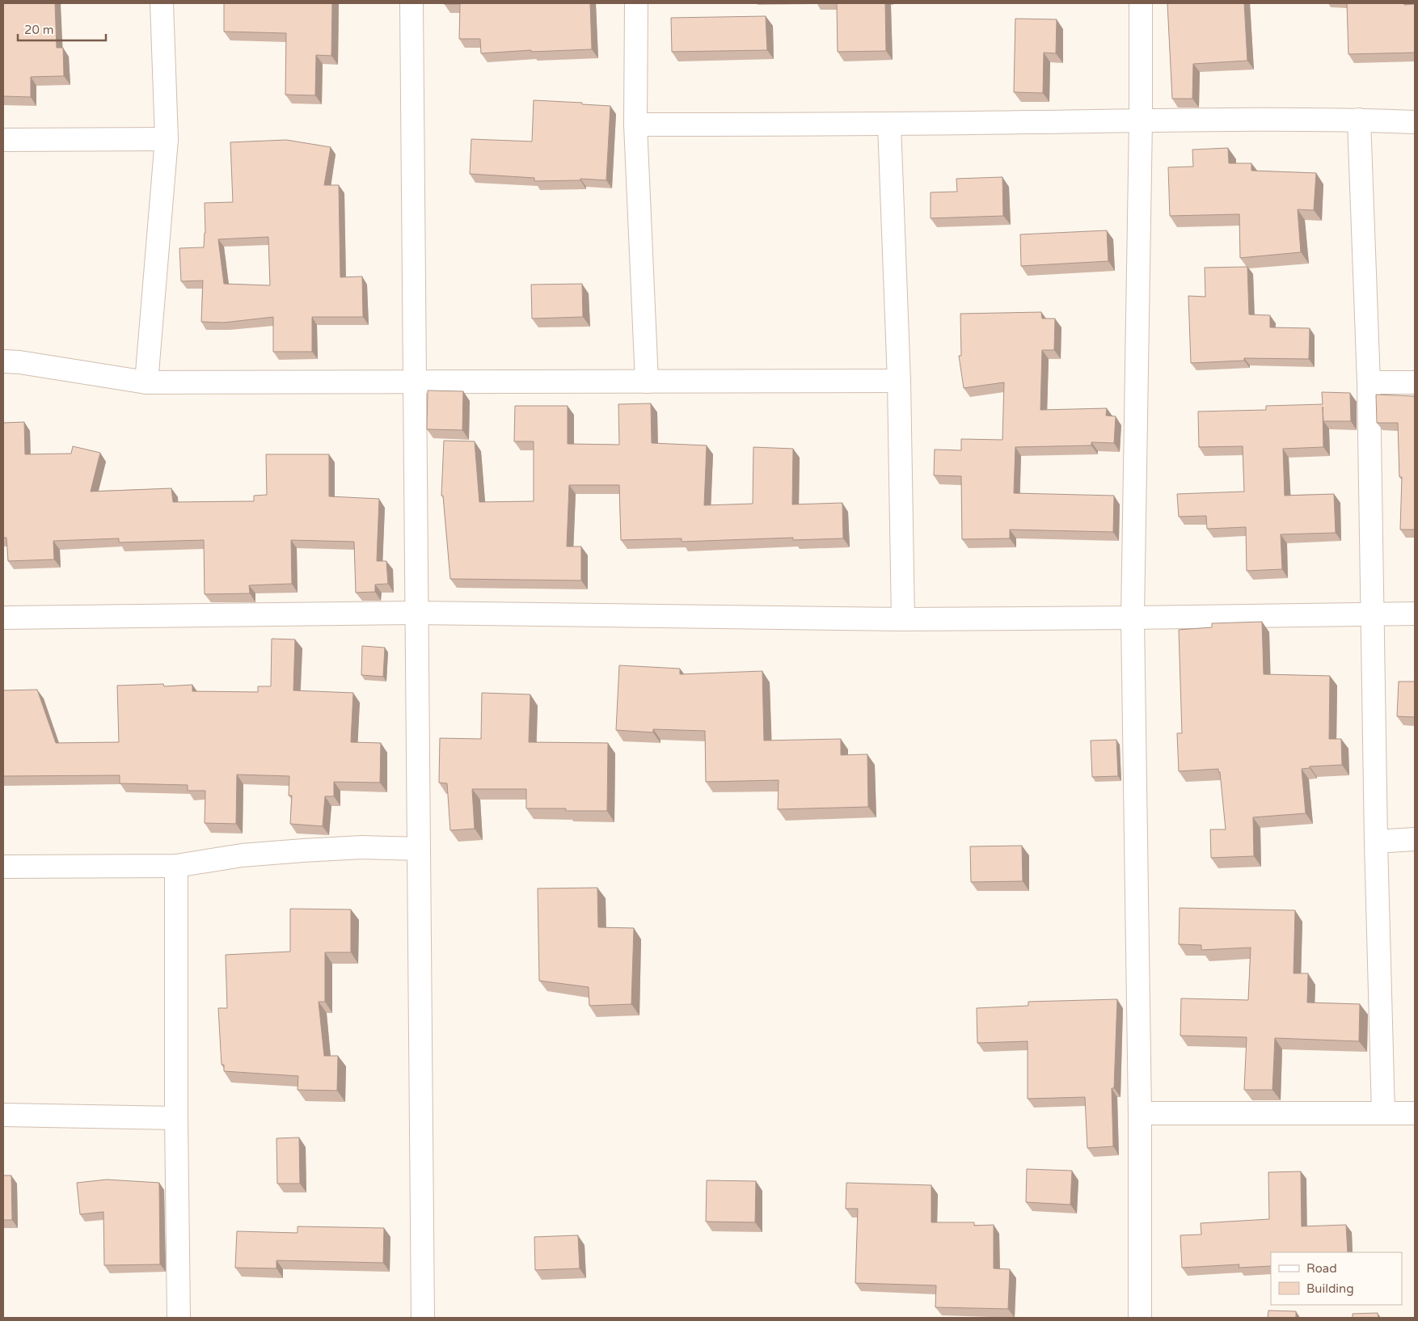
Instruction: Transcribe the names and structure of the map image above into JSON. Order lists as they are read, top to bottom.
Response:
{
  "legend": ["Road", "Building"],
  "scale_bar": "20 m"
}
